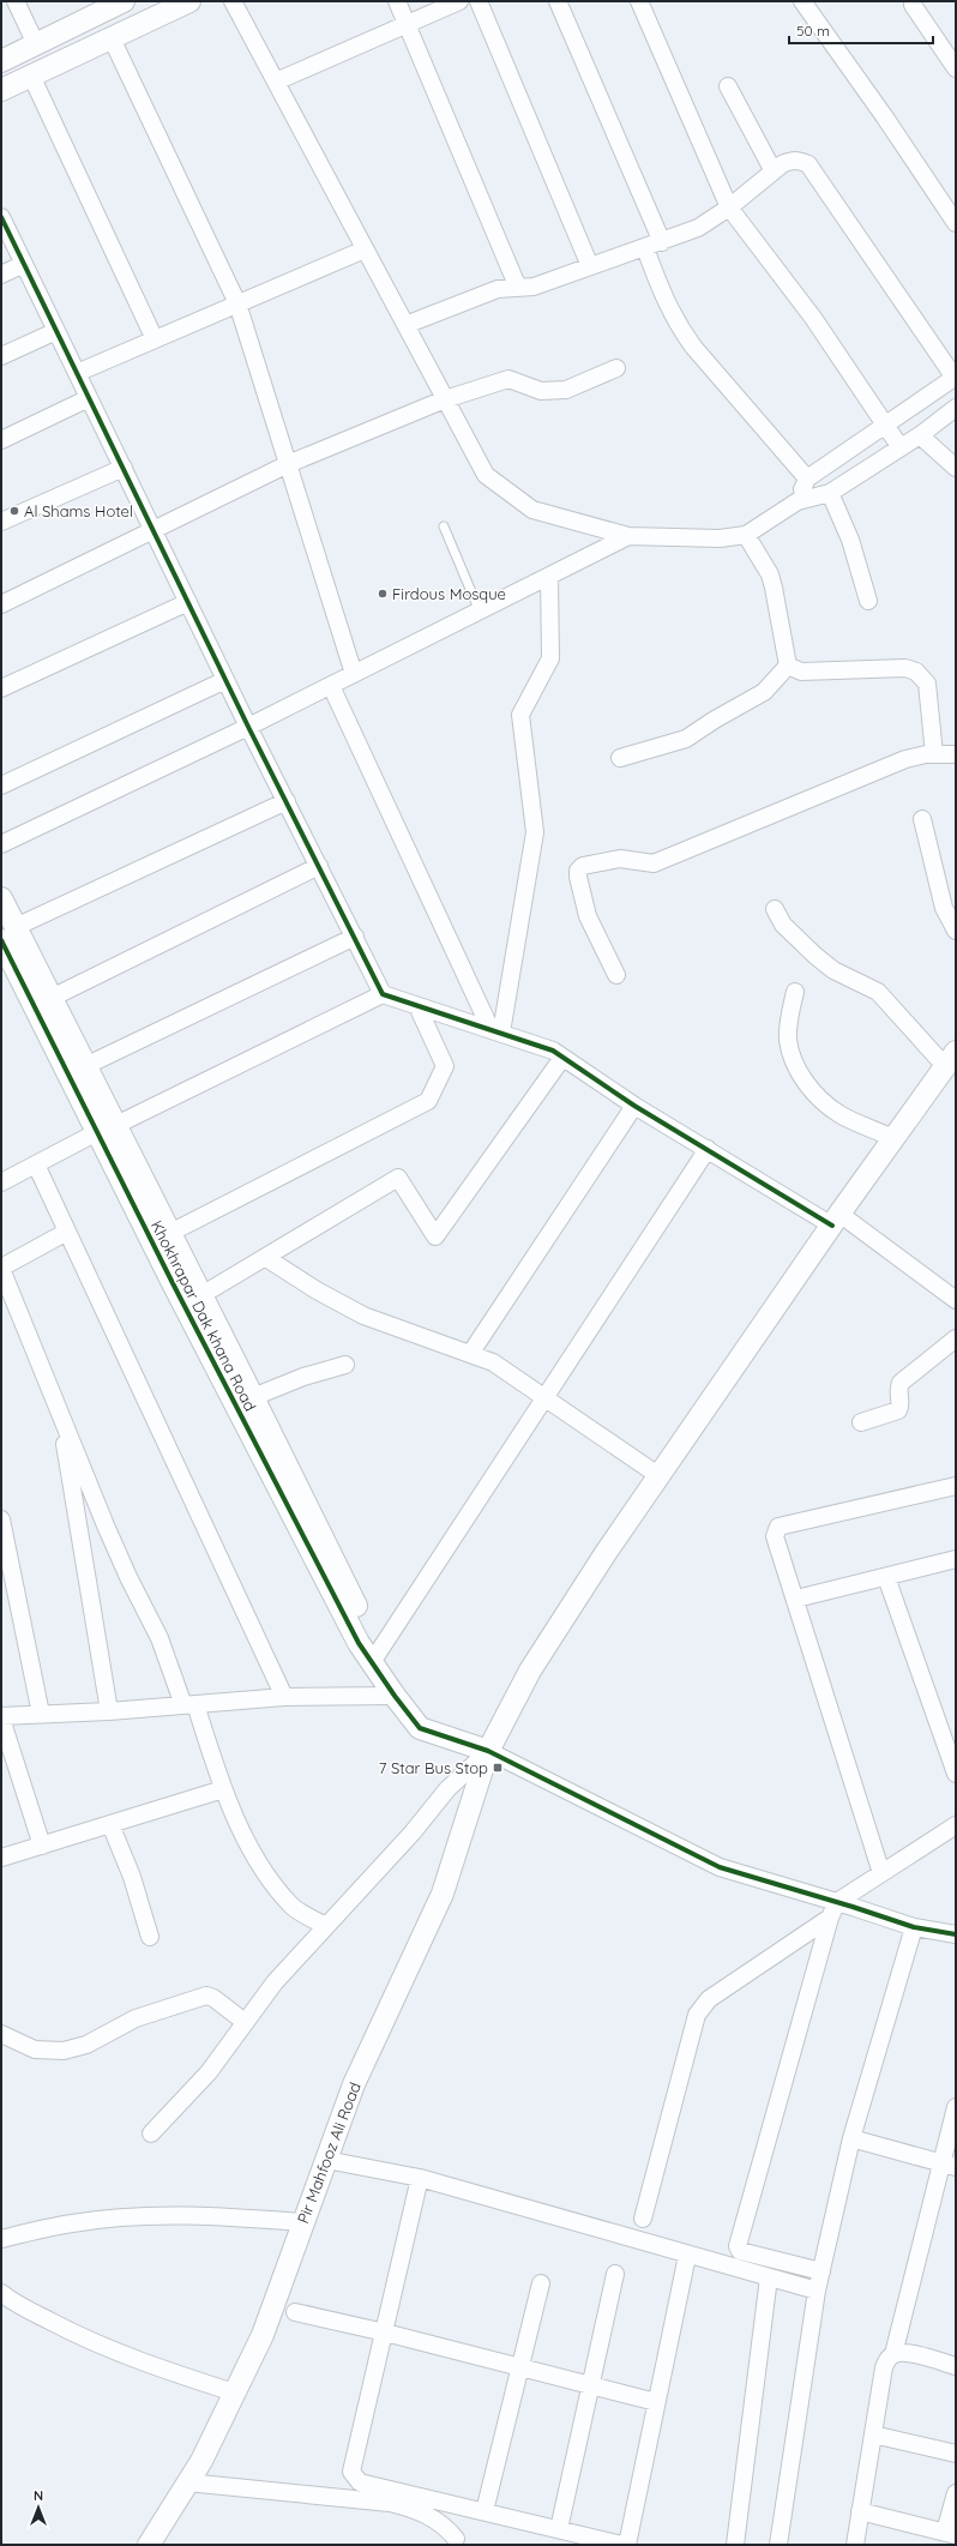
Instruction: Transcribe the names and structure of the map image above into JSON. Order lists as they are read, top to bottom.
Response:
{
  "streets": {
    "street": ["Khokhrapar Dak khana Road", "Pir Mahfooz Ali Road"]
  },
  "places": {
    "other": ["Al Shams Hotel", "Firdous Mosque"],
    "transit": ["7 Star Bus Stop"]
  },
  "scale_bar": "50 m",
  "north": "top"
}
